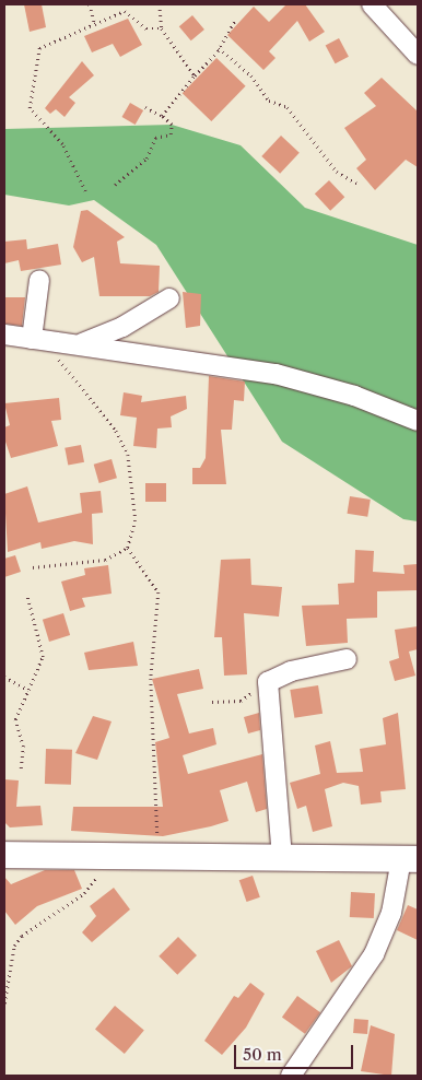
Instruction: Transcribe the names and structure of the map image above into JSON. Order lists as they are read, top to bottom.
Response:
{
  "scale_bar": "50 m"
}
